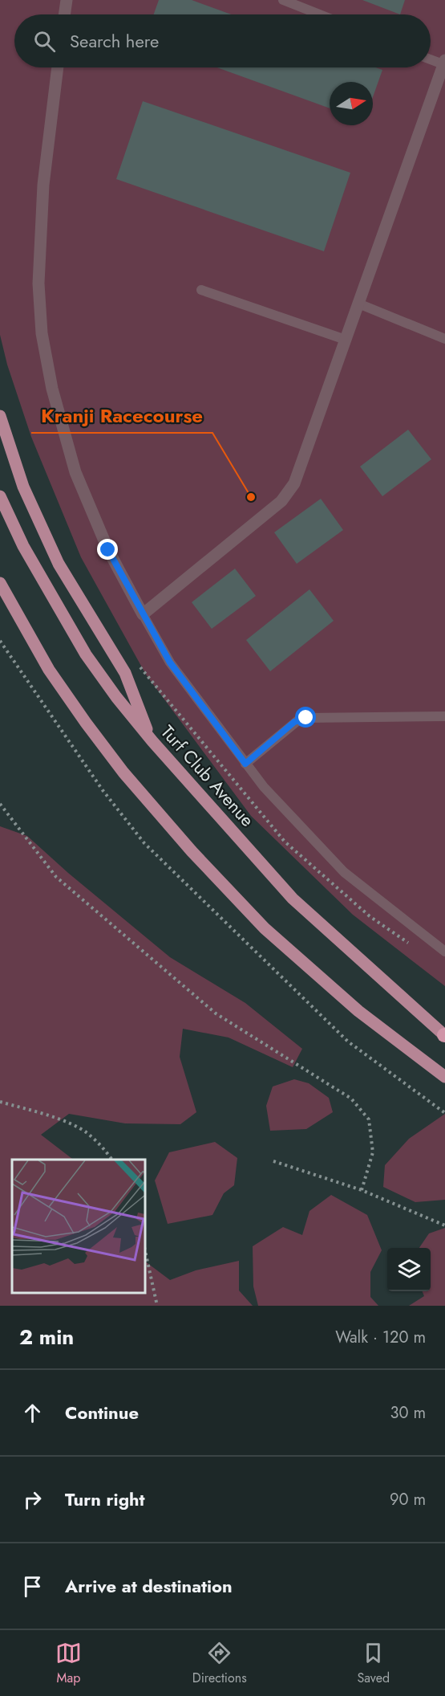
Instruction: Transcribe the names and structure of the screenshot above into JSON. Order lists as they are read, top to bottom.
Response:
{
  "streets": {
    "main road": ["Turf Club Avenue"]
  },
  "places": ["Kranji Racecourse"],
  "north": "right",
  "page": {
    "search": "Search here",
    "heading": ["2 min", "Walk · 120 m"],
    "list": [
      ["Continue", "30 m"],
      ["Turn right", "90 m"],
      "Arrive at destination"
    ],
    "nav": ["Map", "Directions", "Saved"]
  }
}
